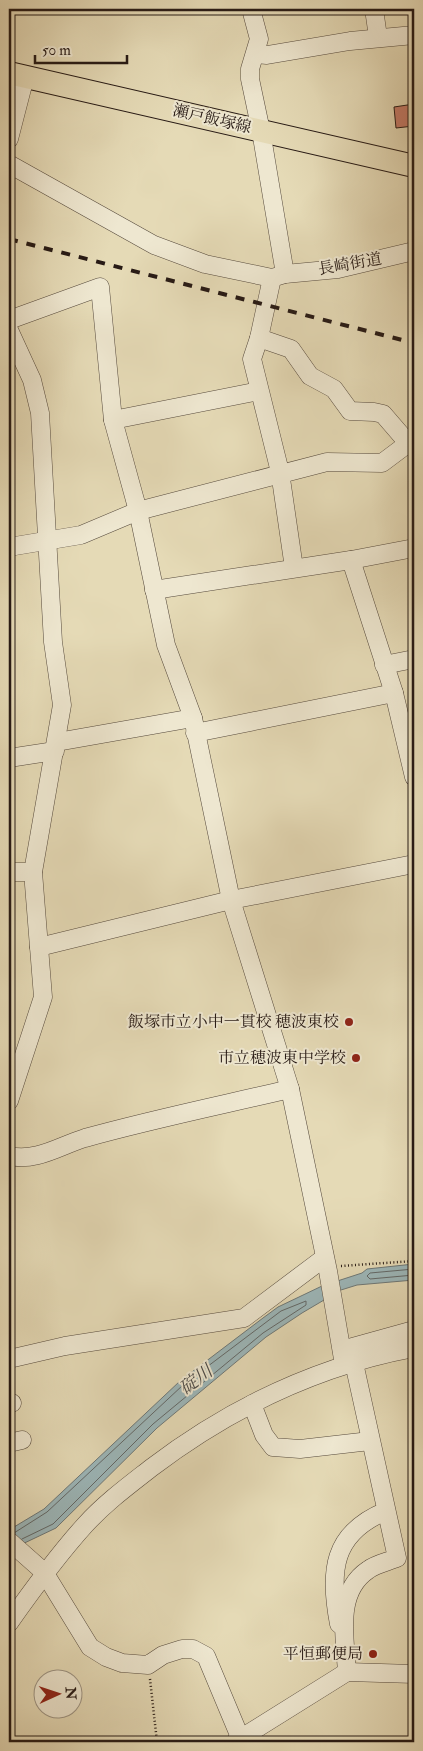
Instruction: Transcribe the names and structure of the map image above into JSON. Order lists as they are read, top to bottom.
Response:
{
  "streets": {
    "main road": ["瀬戸飯塚線"],
    "street": ["長崎街道"]
  },
  "water": ["碇川"],
  "places": ["飯塚市立小中一貫校 穂波東校", "市立穂波東中学校", "平恒郵便局"],
  "scale_bar": "50 m",
  "north": "right"
}
